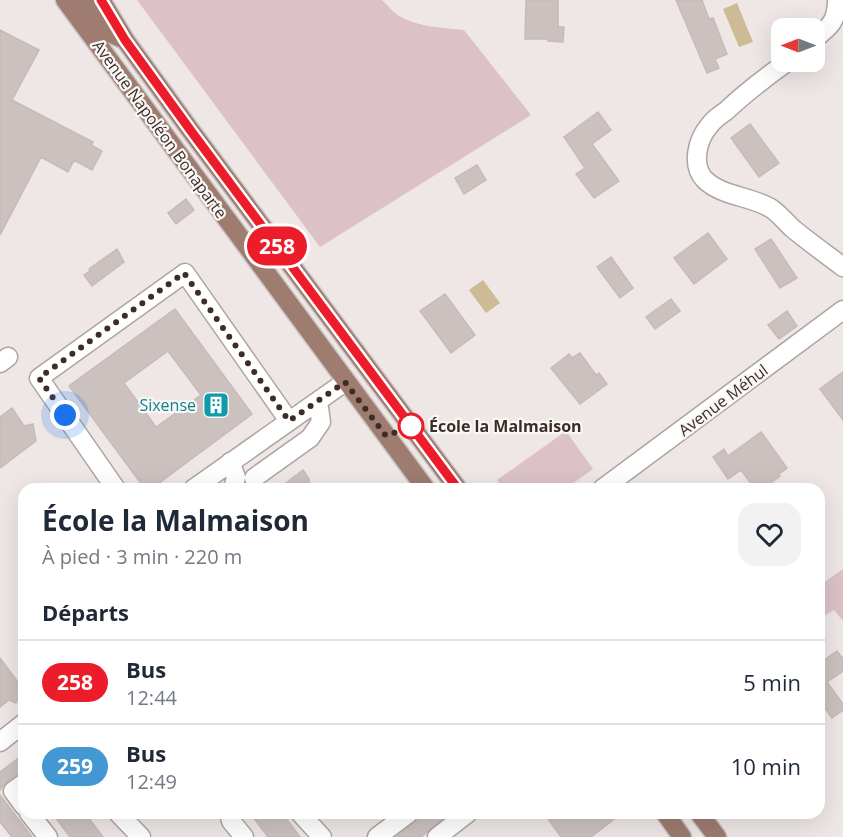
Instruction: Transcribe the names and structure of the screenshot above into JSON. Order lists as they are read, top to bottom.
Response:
{
  "streets": {
    "main road": ["Avenue Napoléon Bonaparte"],
    "street": ["Avenue Méhul"]
  },
  "places": {
    "building": ["Sixense"],
    "other": ["École la Malmaison"]
  },
  "lines": ["bus line 258"],
  "north": "left",
  "page": {
    "on_map": "258",
    "heading": [
      ["École la Malmaison", "À pied · 3 min · 220 m"],
      "Départs"
    ],
    "list": [
      {
        "mark": "258",
        "name": "Bus",
        "note": "12:44",
        "value": "5 min"
      },
      {
        "mark": "259",
        "name": "Bus",
        "note": "12:49",
        "value": "10 min"
      }
    ]
  }
}
